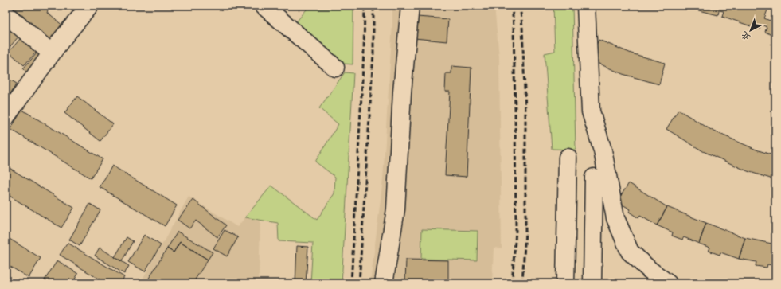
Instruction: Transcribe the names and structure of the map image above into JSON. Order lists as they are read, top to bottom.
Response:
{
  "north": "bottom left"
}
